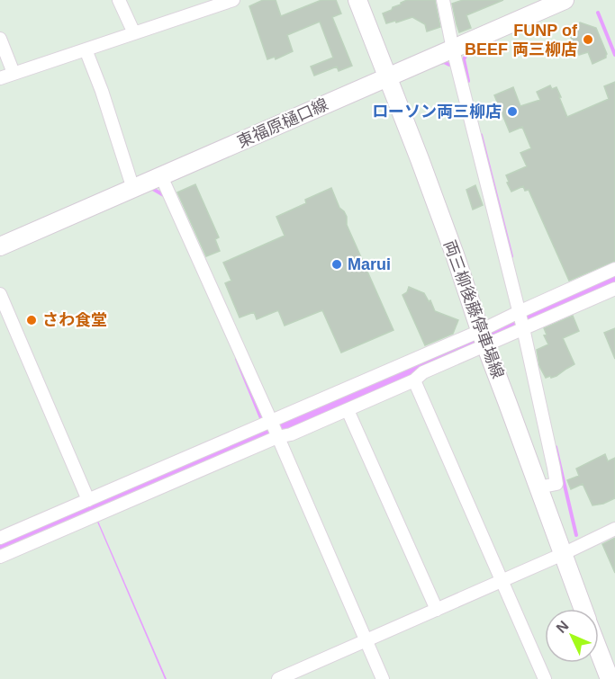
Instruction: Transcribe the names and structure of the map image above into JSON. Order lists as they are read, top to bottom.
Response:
{
  "streets": {
    "main road": ["東福原樋口線", "両三柳後藤停車場線"]
  },
  "crossings": [
    ["東福原樋口線", "両三柳後藤停車場線"]
  ],
  "places": [
    "FUNP of BEEF 両三柳店",
    "ローソン両三柳店",
    "Marui",
    "さわ食堂"
  ],
  "north": "top left"
}
